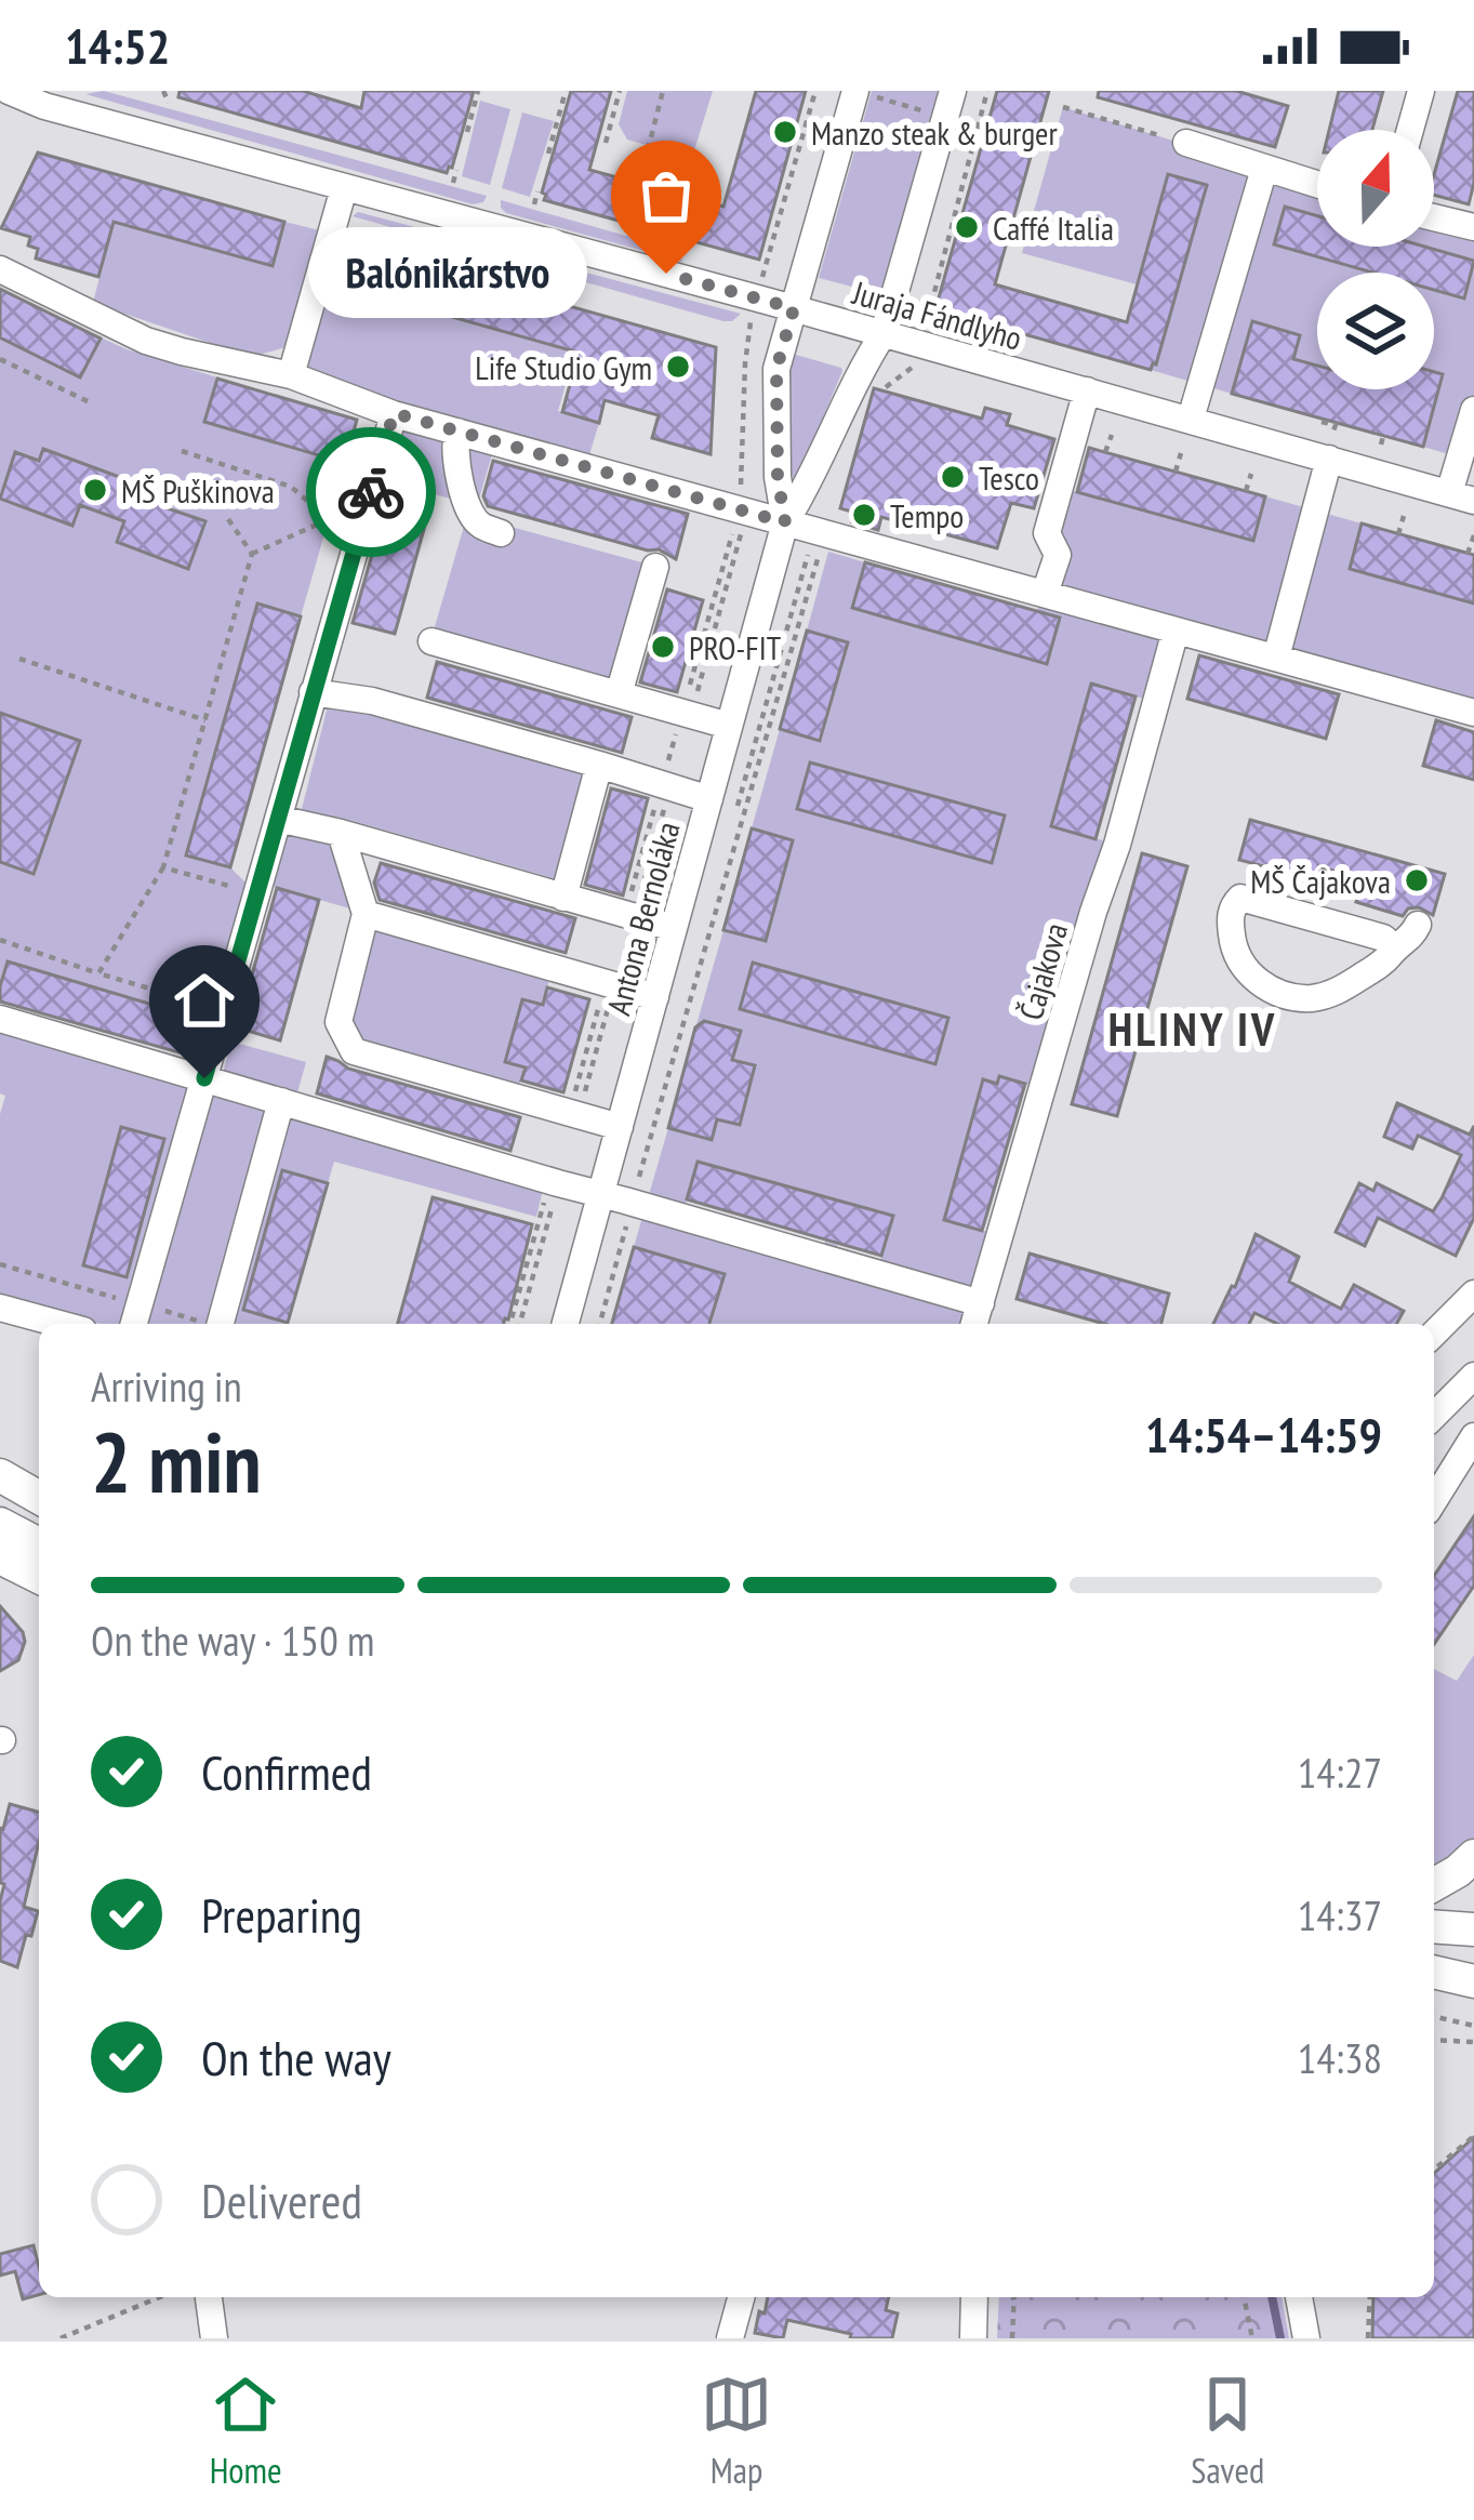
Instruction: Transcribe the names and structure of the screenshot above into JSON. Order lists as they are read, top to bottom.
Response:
{
  "streets": {
    "street": ["Juraja Fándlyho", "Antona Bernoláka", "Čajakova"]
  },
  "crossings": [
    ["Juraja Fándlyho", "Antona Bernoláka"]
  ],
  "districts": ["HLINY IV"],
  "places": [
    "Manzo steak & burger",
    "Caffé Italia",
    "Balónikárstvo",
    "Life Studio Gym",
    "Tesco",
    "MŠ Puškinova",
    "Tempo",
    "PRO-FIT",
    "MŠ Čajakova"
  ],
  "north": "top",
  "page": {
    "status": "14:52",
    "bubble": "Balónikárstvo",
    "heading": ["2 min", "Arriving in", "14:54–14:59"],
    "bar": "On the way · 150 m",
    "list": [
      ["Confirmed", "14:27"],
      ["Preparing", "14:37"],
      ["On the way", "14:38"],
      "Delivered"
    ],
    "tabs": ["Home", "Map", "Saved"]
  }
}
